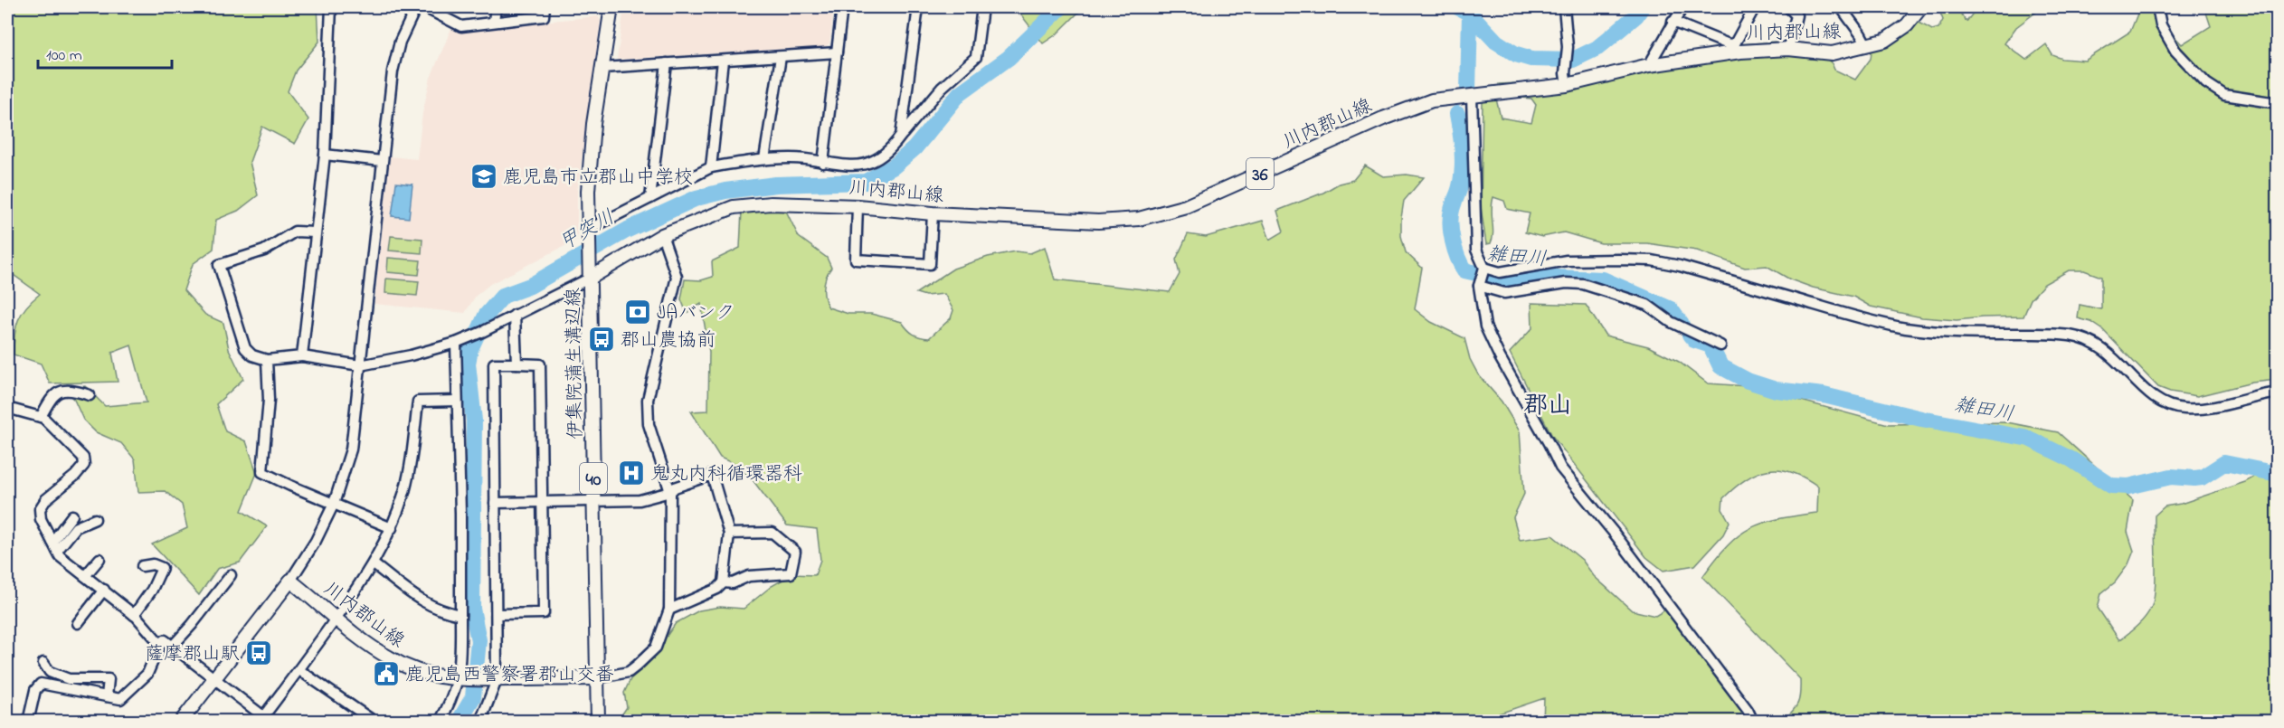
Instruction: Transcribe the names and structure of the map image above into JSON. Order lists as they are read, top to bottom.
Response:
{
  "streets": {
    "main road": [
      "川内郡山線",
      "36",
      "伊集院蒲生溝辺線",
      "40"
    ]
  },
  "crossings": [
    ["川内郡山線", "伊集院蒲生溝辺線"]
  ],
  "districts": ["郡山"],
  "water": ["甲突川", "雑田川"],
  "places": {
    "school or university": ["鹿児島市立郡山中学校"],
    "bank": ["JAバンク"],
    "bus stop": ["郡山農協前", "薩摩郡山駅"],
    "hospital": ["鬼丸内科循環器科"],
    "public building": ["鹿児島西警察署郡山交番"]
  },
  "scale_bar": "100 m"
}
